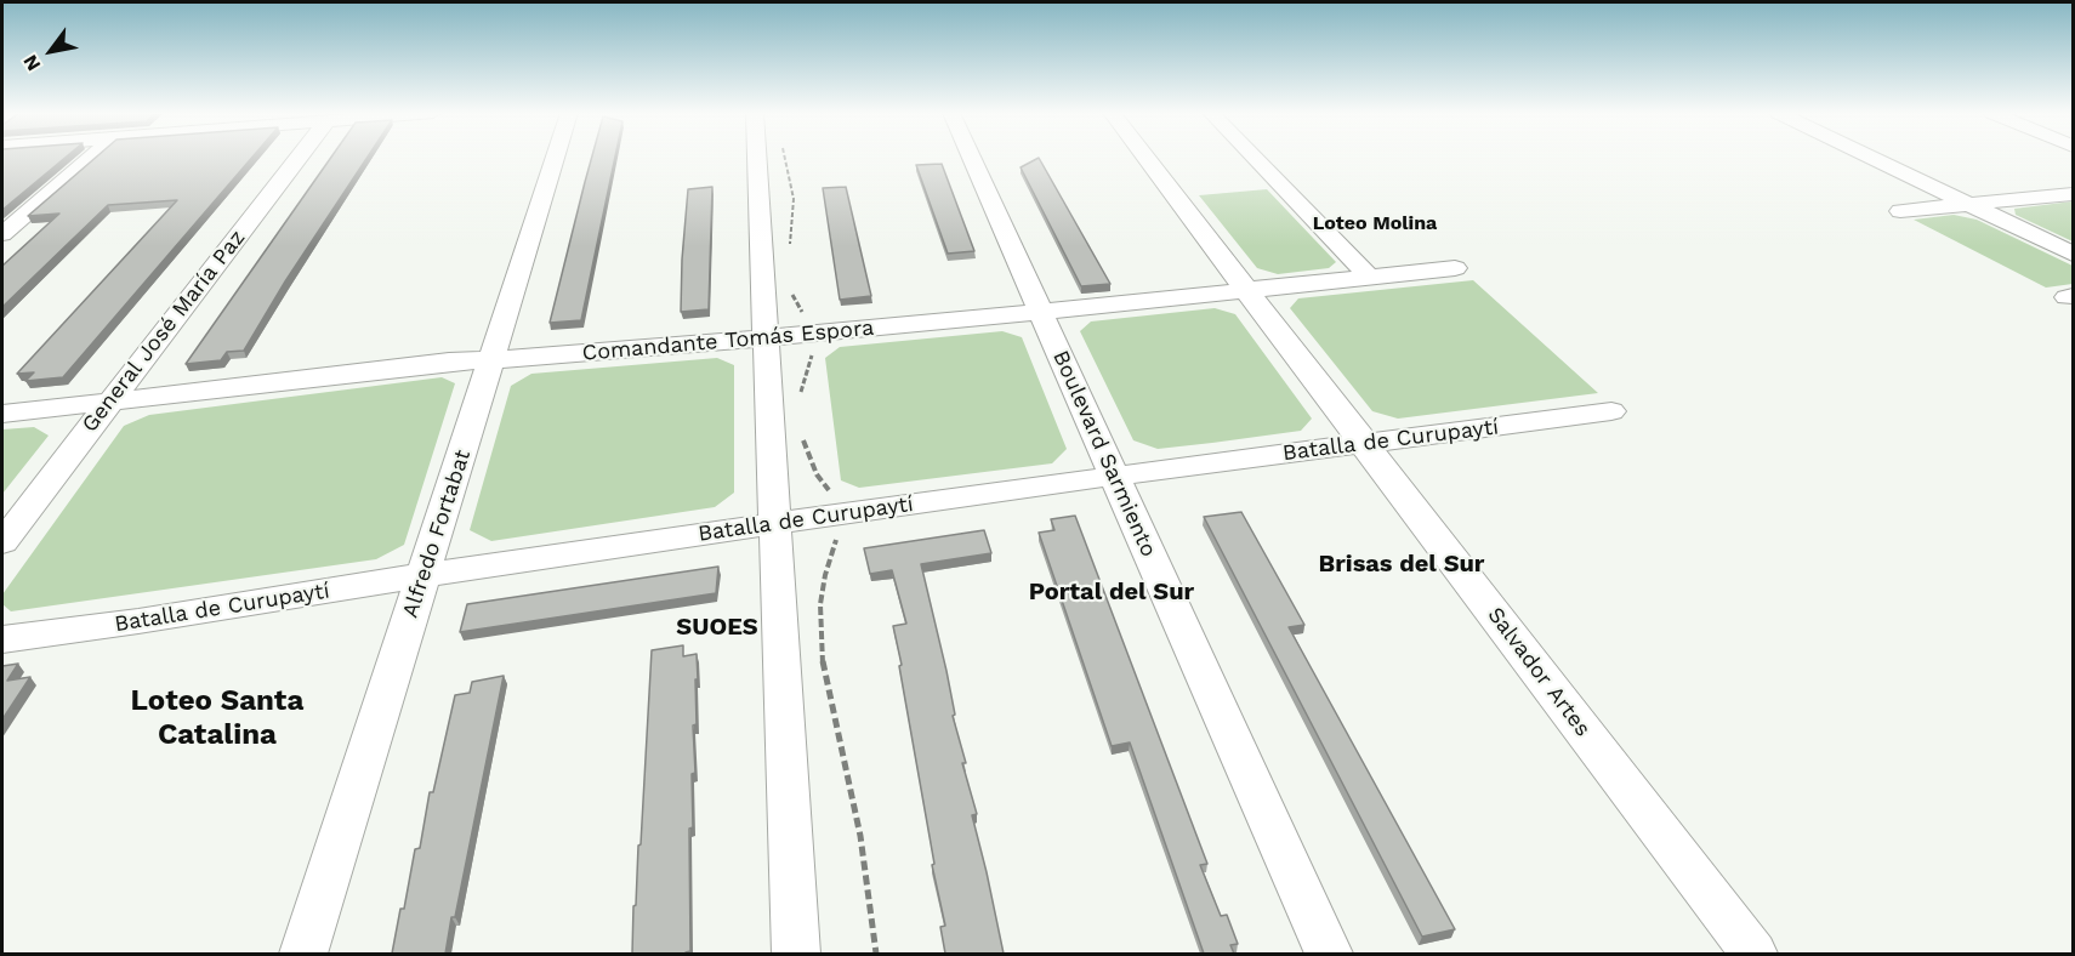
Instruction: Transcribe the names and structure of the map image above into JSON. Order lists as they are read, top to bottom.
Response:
{
  "streets": {
    "street": [
      "General José María Paz",
      "Comandante Tomás Espora",
      "Batalla de Curupaytí",
      "Boulevard Sarmiento",
      "Alfredo Fortabat",
      "Salvador Artes"
    ]
  },
  "crossings": [
    ["General José María Paz", "Comandante Tomás Espora"],
    ["Comandante Tomás Espora", "Boulevard Sarmiento"],
    ["Comandante Tomás Espora", "Alfredo Fortabat"],
    ["Comandante Tomás Espora", "Salvador Artes"],
    ["Batalla de Curupaytí", "Boulevard Sarmiento"],
    ["Batalla de Curupaytí", "Alfredo Fortabat"],
    ["Batalla de Curupaytí", "Salvador Artes"]
  ],
  "districts": [
    "Loteo Molina",
    "Brisas del Sur",
    "Portal del Sur",
    "SUOES",
    "Loteo Santa Catalina"
  ],
  "north": "bottom left"
}
